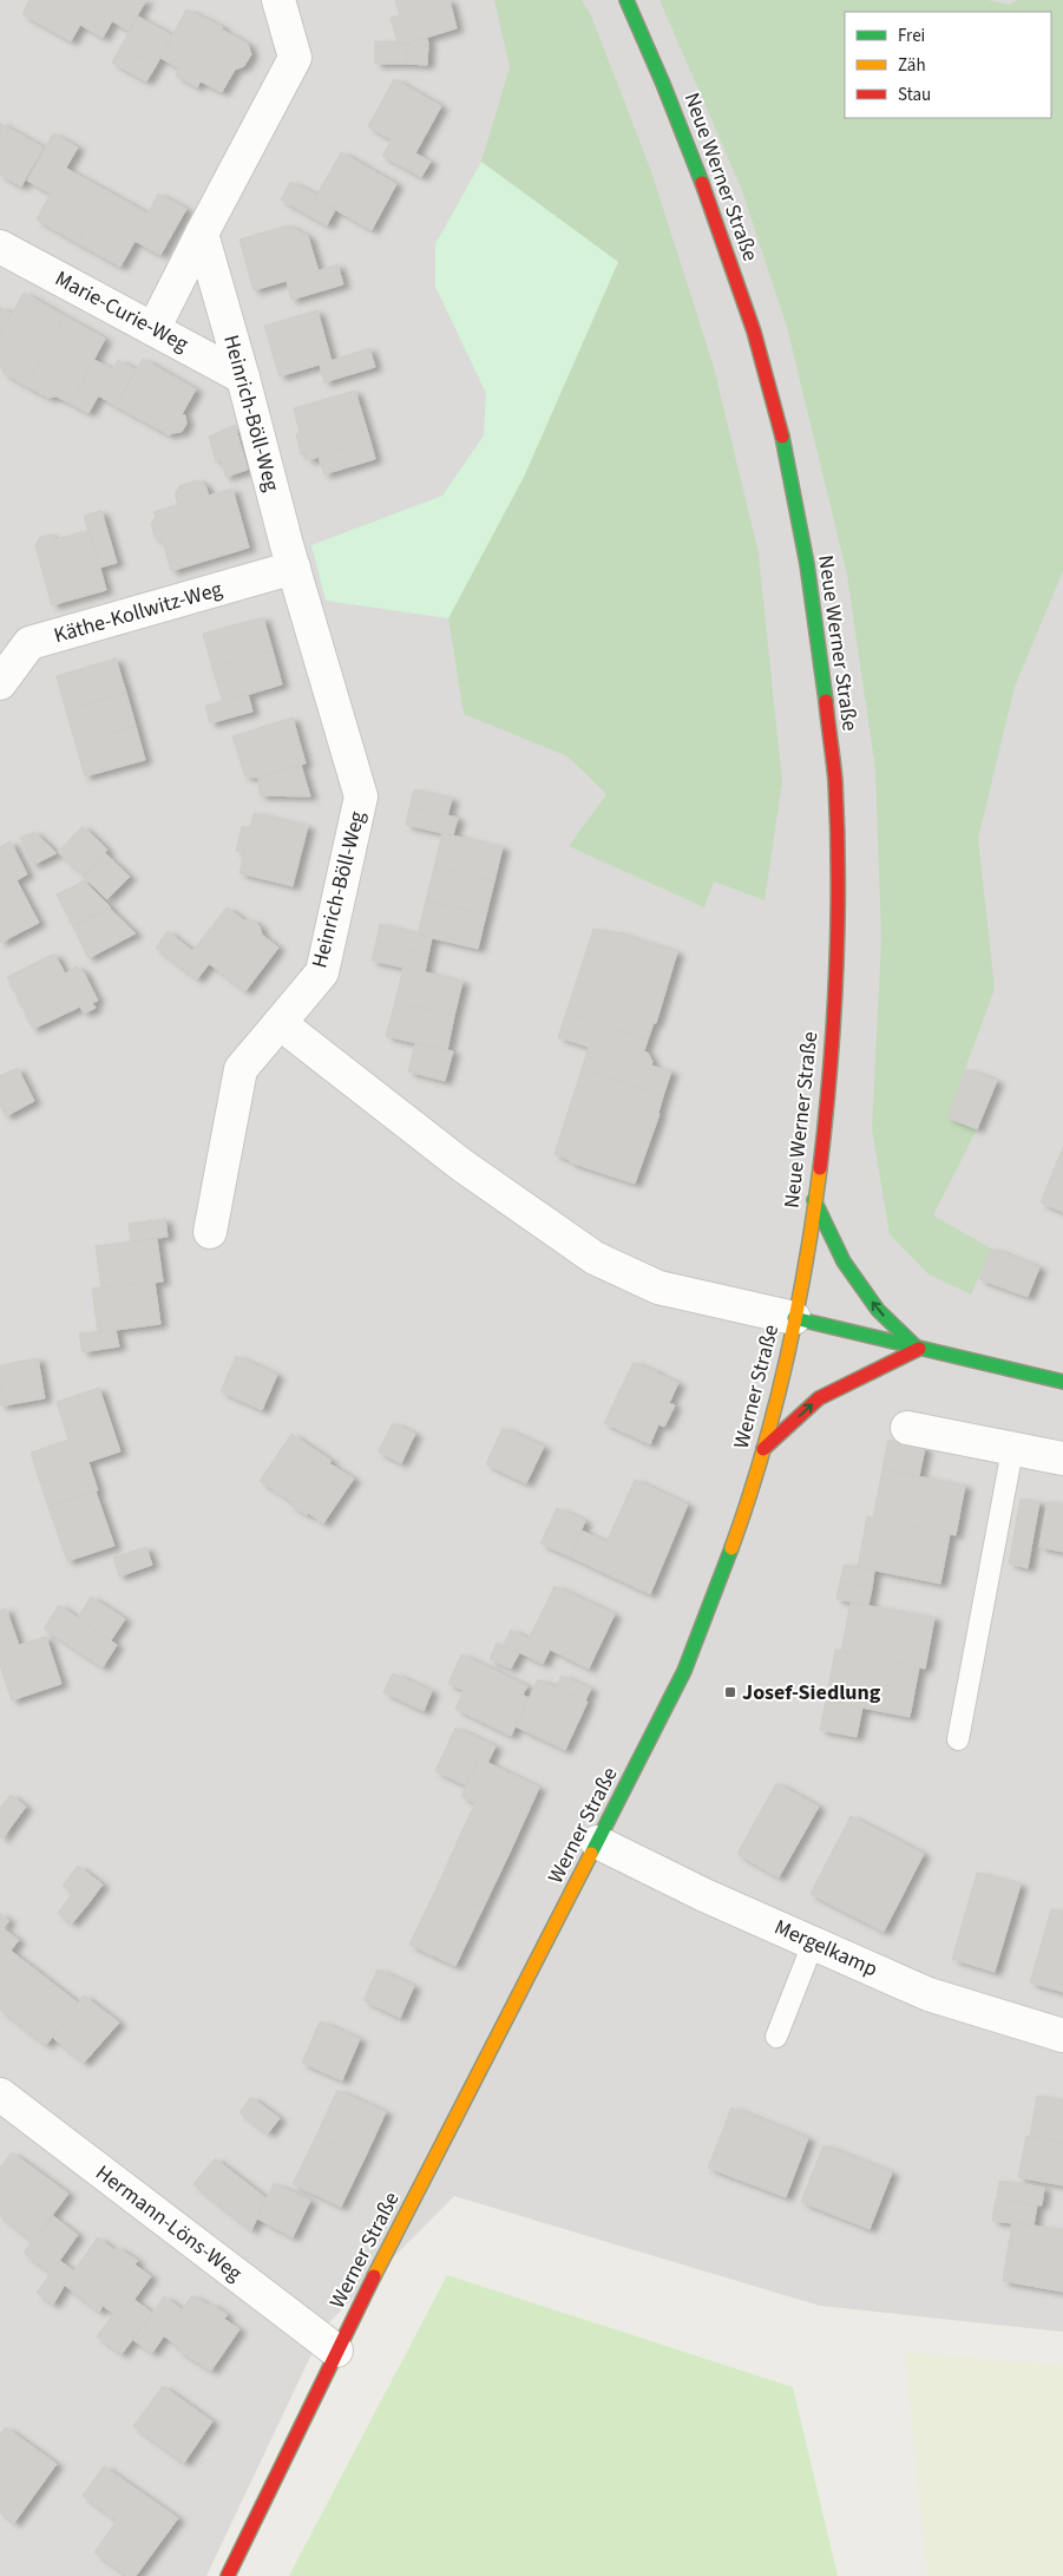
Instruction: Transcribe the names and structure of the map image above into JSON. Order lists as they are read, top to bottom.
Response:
{
  "streets": {
    "main road": ["Neue Werner Straße", "Werner Straße"],
    "street": [
      "Marie-Curie-Weg",
      "Heinrich-Böll-Weg",
      "Käthe-Kollwitz-Weg",
      "Mergelkamp",
      "Hermann-Löns-Weg"
    ]
  },
  "crossings": [
    ["Neue Werner Straße", "Werner Straße"],
    ["Marie-Curie-Weg", "Heinrich-Böll-Weg"],
    ["Heinrich-Böll-Weg", "Käthe-Kollwitz-Weg"],
    ["Werner Straße", "Mergelkamp"],
    ["Werner Straße", "Hermann-Löns-Weg"]
  ],
  "places": {
    "transit": ["Josef-Siedlung"]
  },
  "legend": ["Frei", "Zäh", "Stau"]
}
